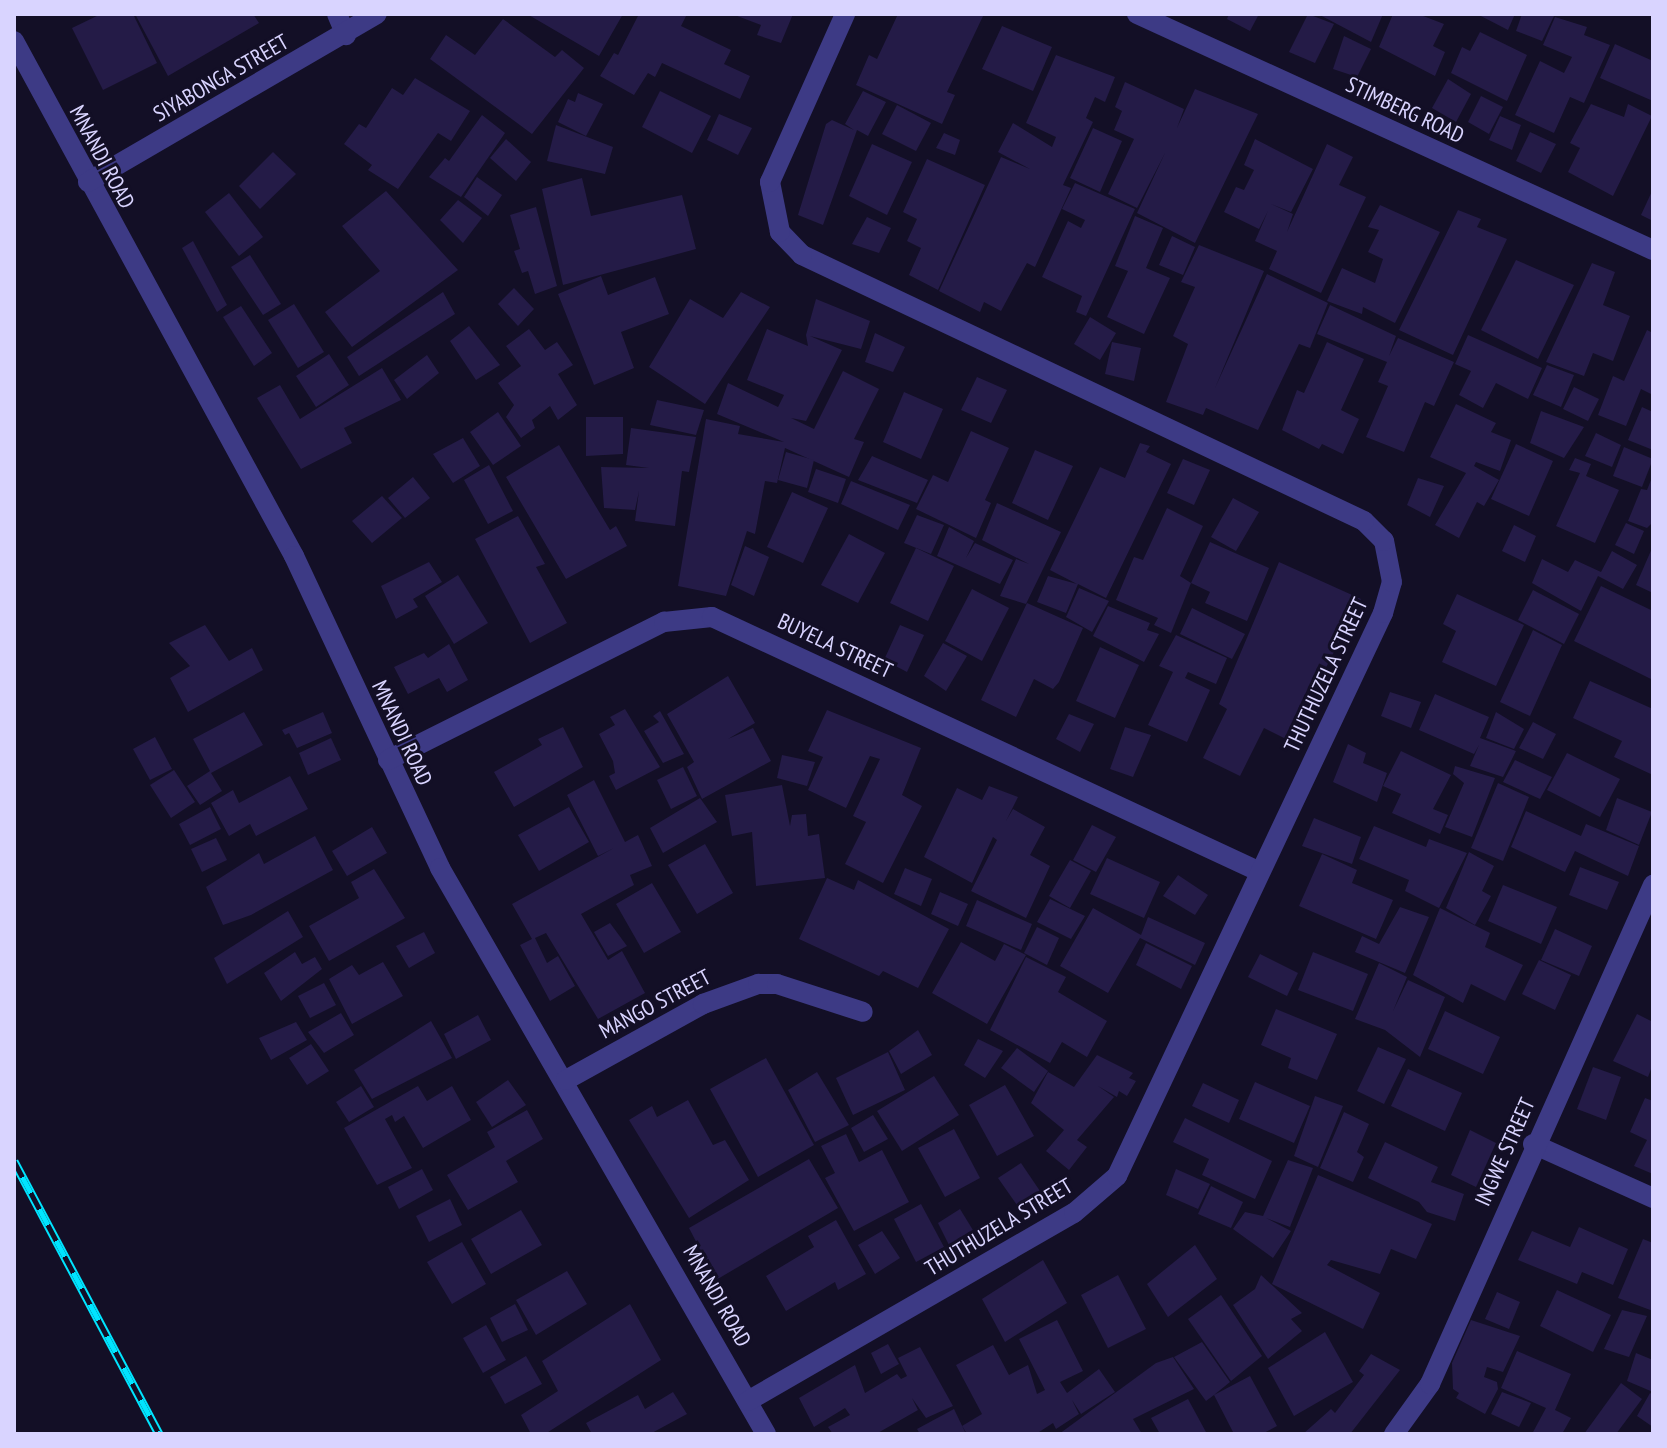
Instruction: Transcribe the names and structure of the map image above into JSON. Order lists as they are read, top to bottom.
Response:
{
  "streets": {
    "street": [
      "SIYABONGA STREET",
      "STIMBERG ROAD",
      "MNANDI ROAD",
      "BUYELA STREET",
      "THUTHUZELA STREET",
      "MANGO STREET",
      "INGWE STREET"
    ]
  },
  "crossings": [
    ["SIYABONGA STREET", "MNANDI ROAD"],
    ["MNANDI ROAD", "BUYELA STREET"],
    ["MNANDI ROAD", "THUTHUZELA STREET"],
    ["MNANDI ROAD", "MANGO STREET"],
    ["BUYELA STREET", "THUTHUZELA STREET"]
  ]
}
